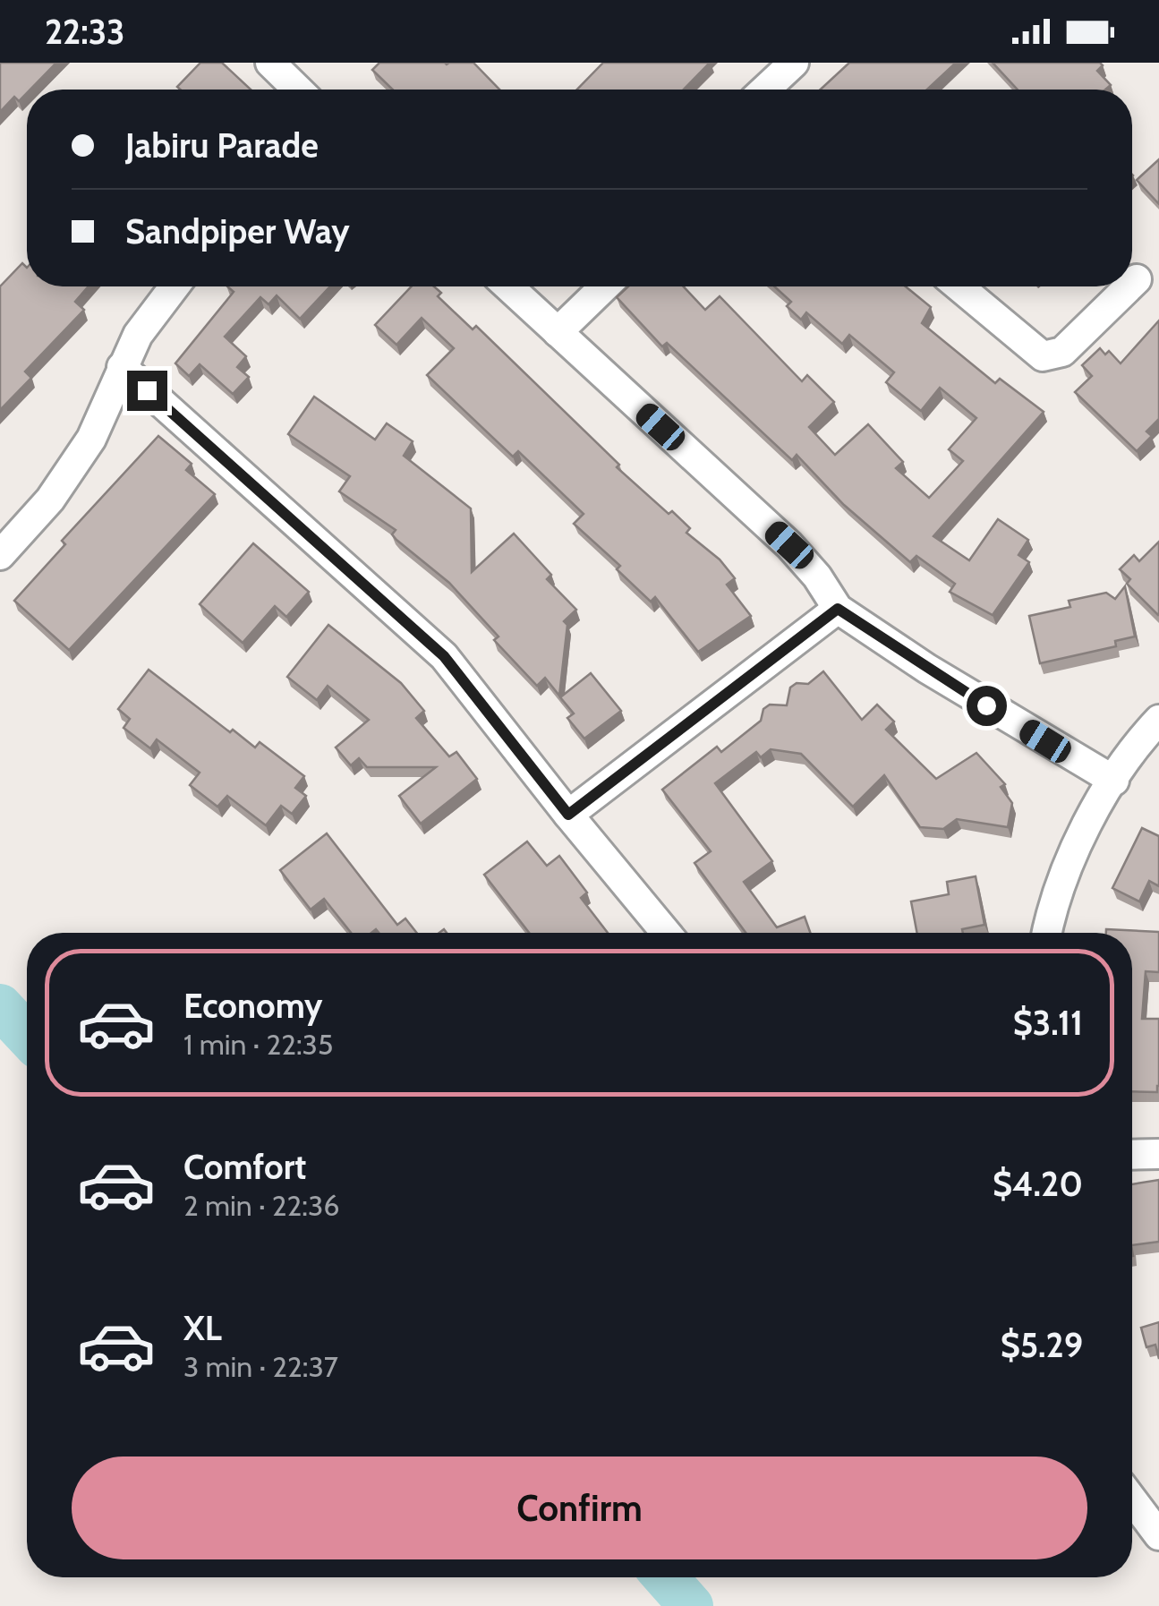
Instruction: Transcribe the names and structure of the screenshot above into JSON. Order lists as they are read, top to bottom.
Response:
{
  "page": {
    "status": "22:33",
    "banner": ["Jabiru Parade", "Sandpiper Way"],
    "list": [
      {
        "name": "Economy",
        "note": "1 min · 22:35",
        "value": "$3.11"
      },
      {
        "name": "Comfort",
        "note": "2 min · 22:36",
        "value": "$4.20"
      },
      {
        "name": "XL",
        "note": "3 min · 22:37",
        "value": "$5.29"
      }
    ],
    "buttons": "Confirm"
  }
}
